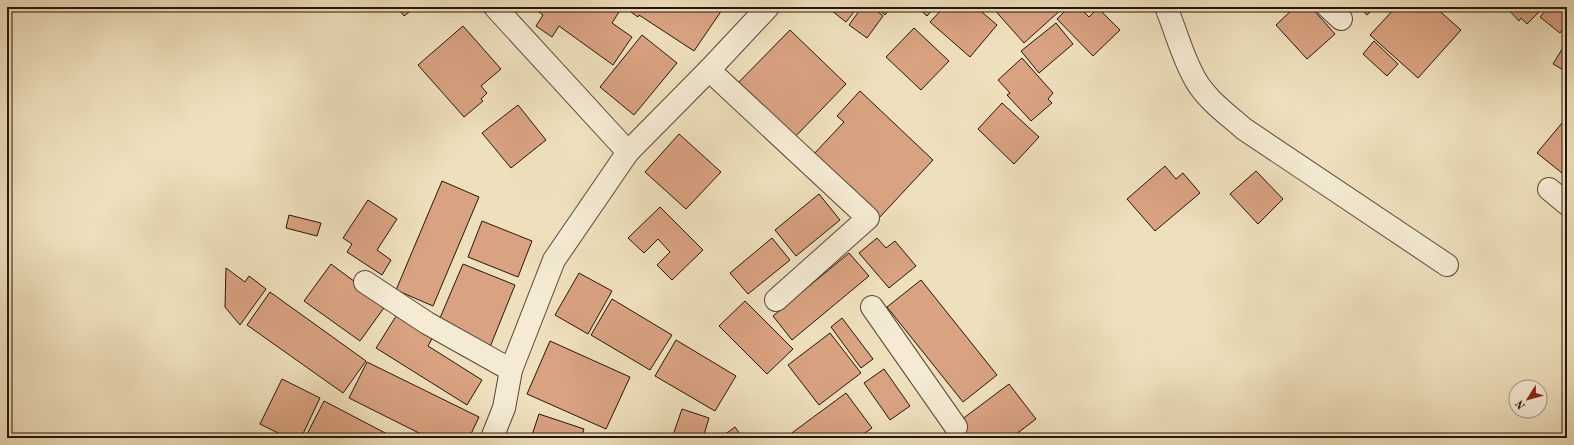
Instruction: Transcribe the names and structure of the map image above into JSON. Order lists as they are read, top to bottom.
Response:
{
  "north": "bottom left"
}
